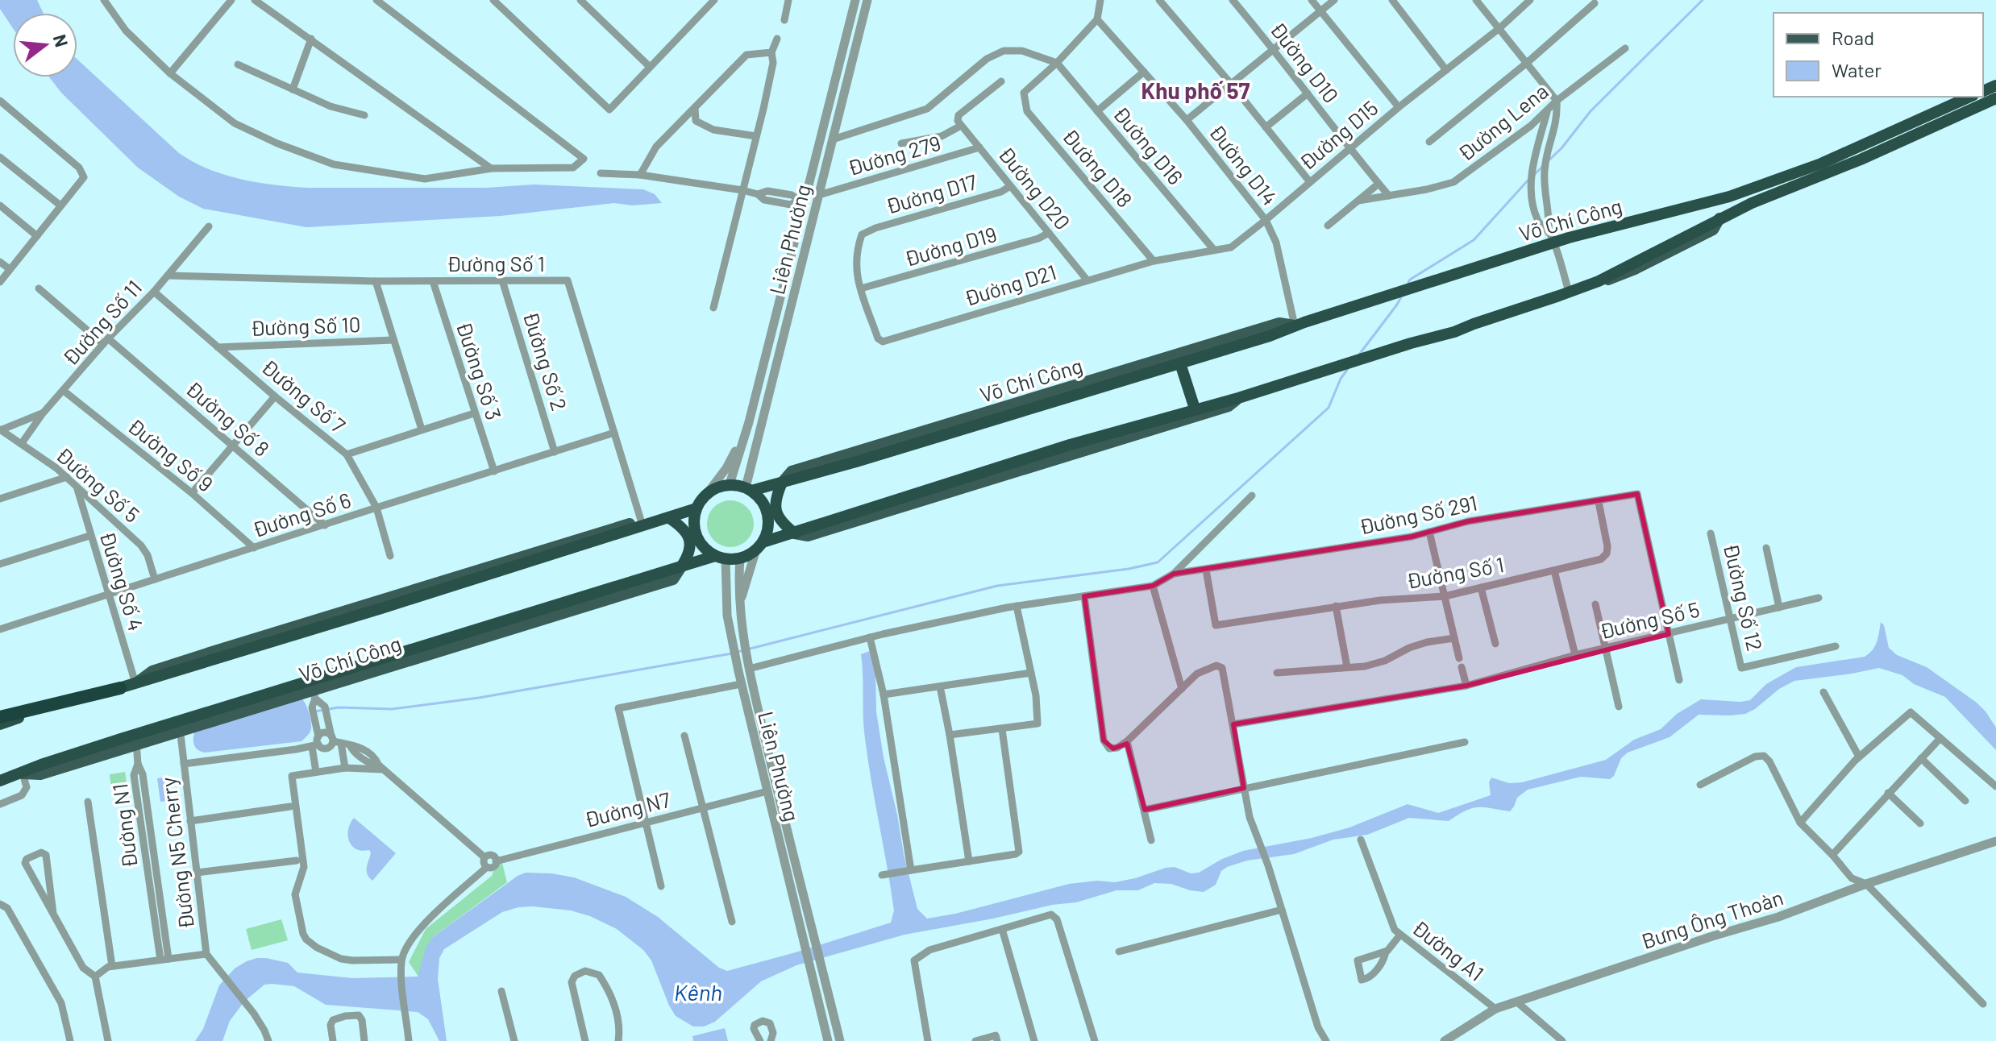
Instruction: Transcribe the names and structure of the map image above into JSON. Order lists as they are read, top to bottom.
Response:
{
  "streets": {
    "highway": ["Võ Chí Công"],
    "street": [
      "Đường D10",
      "Đường Lena",
      "Đường D15",
      "Đường D16",
      "Đường 279",
      "Đường D14",
      "Đường D18",
      "Đường D20",
      "Đường D17",
      "Liên Phường",
      "Đường D19",
      "Đường Số 1",
      "Đường D21",
      "Đường Số 11",
      "Đường Số 10",
      "Đường Số 2",
      "Đường Số 3",
      "Đường Số 7",
      "Đường Số 8",
      "Đường Số 9",
      "Đường Số 5",
      "Đường Số 6",
      "Đường Số 291",
      "Đường Số 4",
      "Đường Số 12",
      "Đường N7",
      "Đường N1",
      "Đường N5 Cherry",
      "Bưng Ông Thoàn",
      "Đường A1"
    ]
  },
  "crossings": [
    ["Đường D10", "Đường Lena"],
    ["Đường D10", "Đường D15"],
    ["Đường D15", "Đường D16"],
    ["Đường D15", "Đường D14"],
    ["Đường D15", "Đường D18"],
    ["Đường D15", "Đường D21"],
    ["Đường D16", "Đường D18"],
    ["Đường 279", "Đường D20"],
    ["Đường 279", "Liên Phường"],
    ["Đường D14", "Võ Chí Công"],
    ["Đường D18", "Đường D21"],
    ["Đường D20", "Đường D17"],
    ["Đường D20", "Đường D19"],
    ["Đường D20", "Đường D21"],
    ["Đường D17", "Đường D19"],
    ["Đường D17", "Đường D21"],
    ["Võ Chí Công", "Liên Phường"],
    ["Võ Chí Công", "Đường Số 1"],
    ["Võ Chí Công", "Đường Số 4"],
    ["Võ Chí Công", "Đường N1"],
    ["Võ Chí Công", "Đường N5 Cherry"],
    ["Liên Phường", "Đường N7"],
    ["Đường D19", "Đường D21"],
    ["Đường Số 1", "Đường Số 11"],
    ["Đường Số 1", "Đường Số 2"],
    ["Đường Số 1", "Đường Số 3"],
    ["Đường Số 1", "Đường Số 6"],
    ["Đường Số 1", "Đường Số 291"],
    ["Đường Số 11", "Đường Số 7"],
    ["Đường Số 11", "Đường Số 8"],
    ["Đường Số 11", "Đường Số 9"],
    ["Đường Số 11", "Đường Số 5"],
    ["Đường Số 10", "Đường Số 7"],
    ["Đường Số 2", "Đường Số 6"],
    ["Đường Số 3", "Đường Số 6"],
    ["Đường Số 7", "Đường Số 6"],
    ["Đường Số 8", "Đường Số 6"],
    ["Đường Số 9", "Đường Số 6"],
    ["Đường Số 5", "Đường Số 6"],
    ["Đường Số 5", "Đường Số 291"],
    ["Đường Số 5", "Đường Số 4"],
    ["Đường Số 5", "Đường Số 12"],
    ["Đường Số 6", "Đường Số 4"],
    ["Bưng Ông Thoàn", "Đường A1"]
  ],
  "districts": ["Khu phố 57"],
  "water": ["Kênh"],
  "legend": ["Road", "Water"],
  "north": "right"
}
